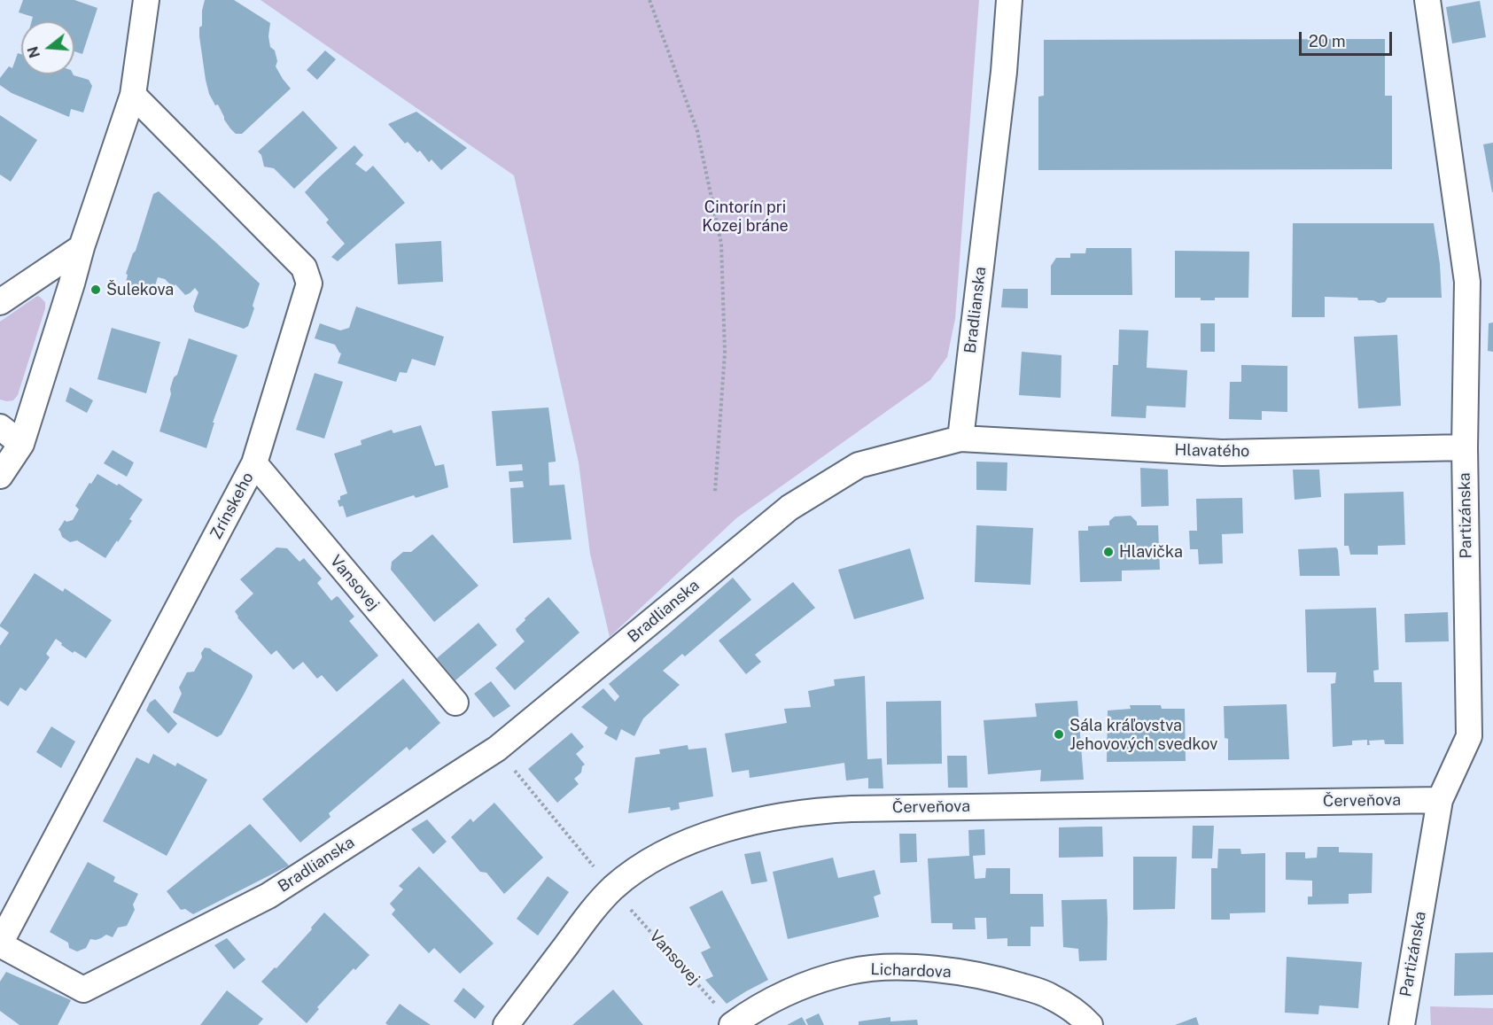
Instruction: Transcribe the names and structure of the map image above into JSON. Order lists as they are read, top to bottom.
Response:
{
  "streets": {
    "street": [
      "Bradlianska",
      "Hlavatého",
      "Zrínskeho",
      "Partizánska",
      "Vansovej",
      "Červeňova",
      "Lichardova"
    ]
  },
  "crossings": [
    ["Bradlianska", "Hlavatého"],
    ["Bradlianska", "Zrínskeho"],
    ["Hlavatého", "Partizánska"],
    ["Zrínskeho", "Vansovej"],
    ["Partizánska", "Červeňova"]
  ],
  "parks": ["Cintorín pri Kozej bráne"],
  "places": ["Šulekova", "Hlavička", "Sála kráľovstva Jehovových svedkov"],
  "scale_bar": "20 m",
  "north": "left"
}
